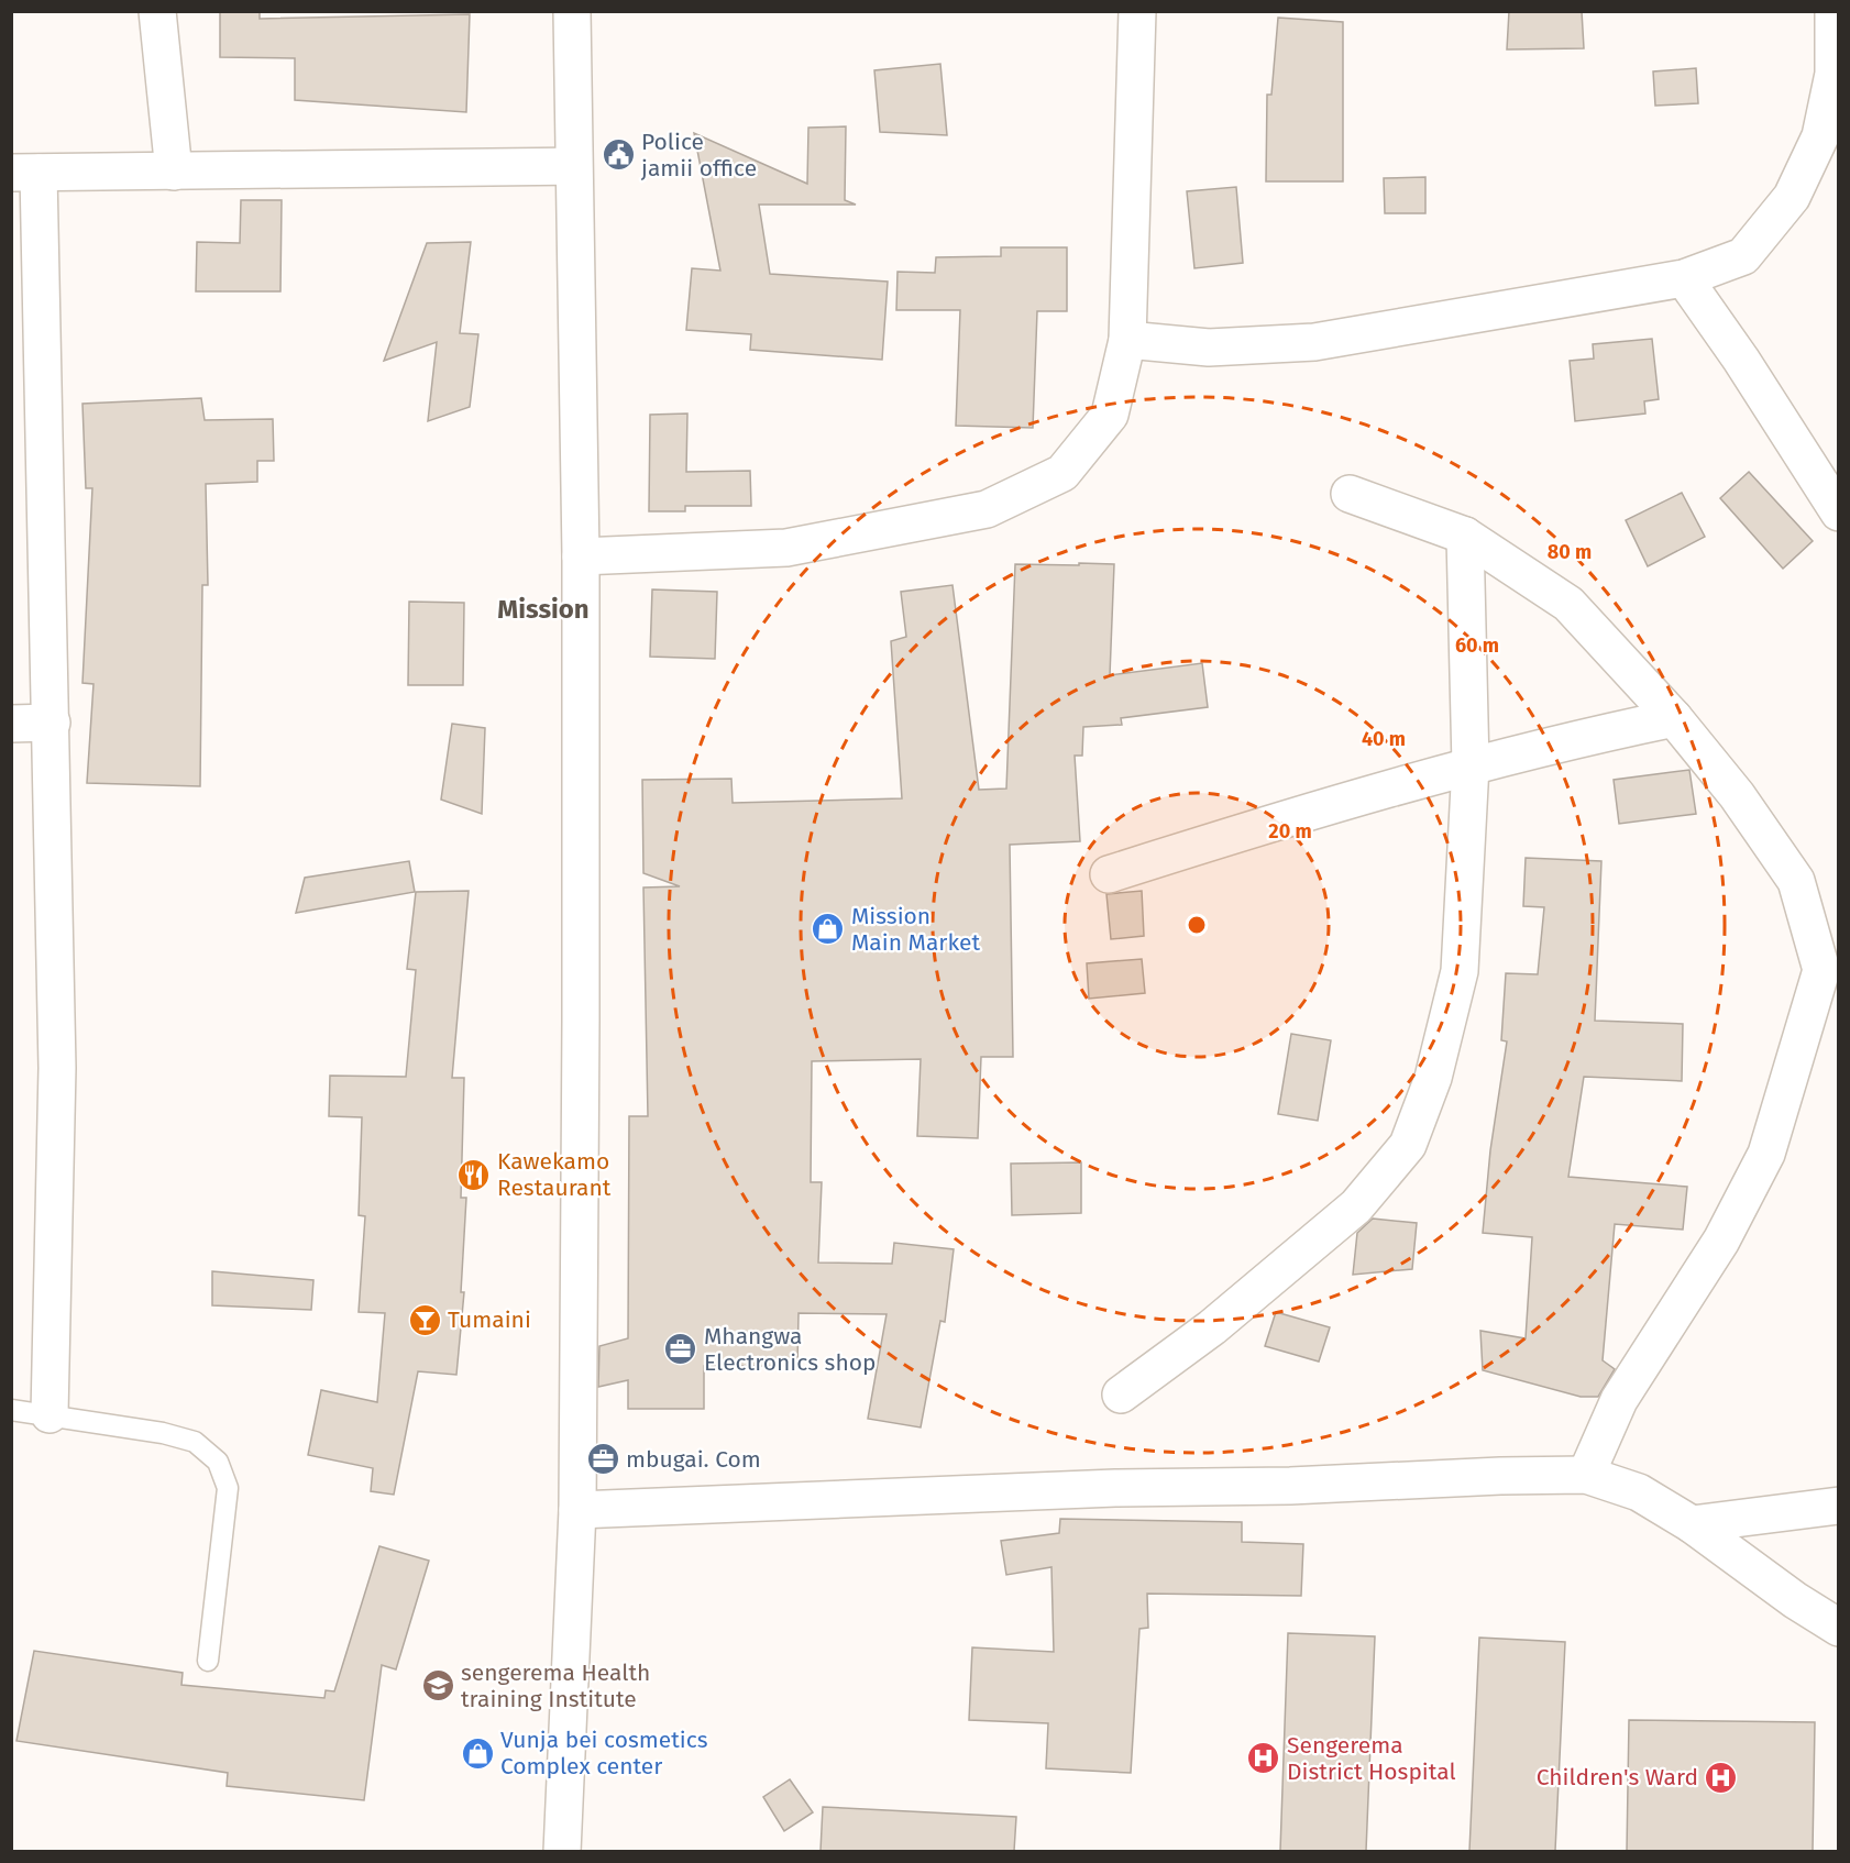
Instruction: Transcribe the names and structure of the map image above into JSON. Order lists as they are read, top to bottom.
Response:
{
  "districts": ["Mission"],
  "places": {
    "public building": ["Police jamii office"],
    "shop": ["Mission Main Market", "Vunja bei cosmetics Complex center"],
    "restaurant": ["Kawekamo Restaurant"],
    "bar": ["Tumaini"],
    "office": ["Mhangwa Electronics shop", "mbugai. Com"],
    "school or university": ["sengerema Health training Institute"],
    "hospital": ["Sengerema District Hospital", "Children's Ward"]
  },
  "rings": [
    "80 m",
    "60 m",
    "40 m",
    "20 m"
  ]
}
